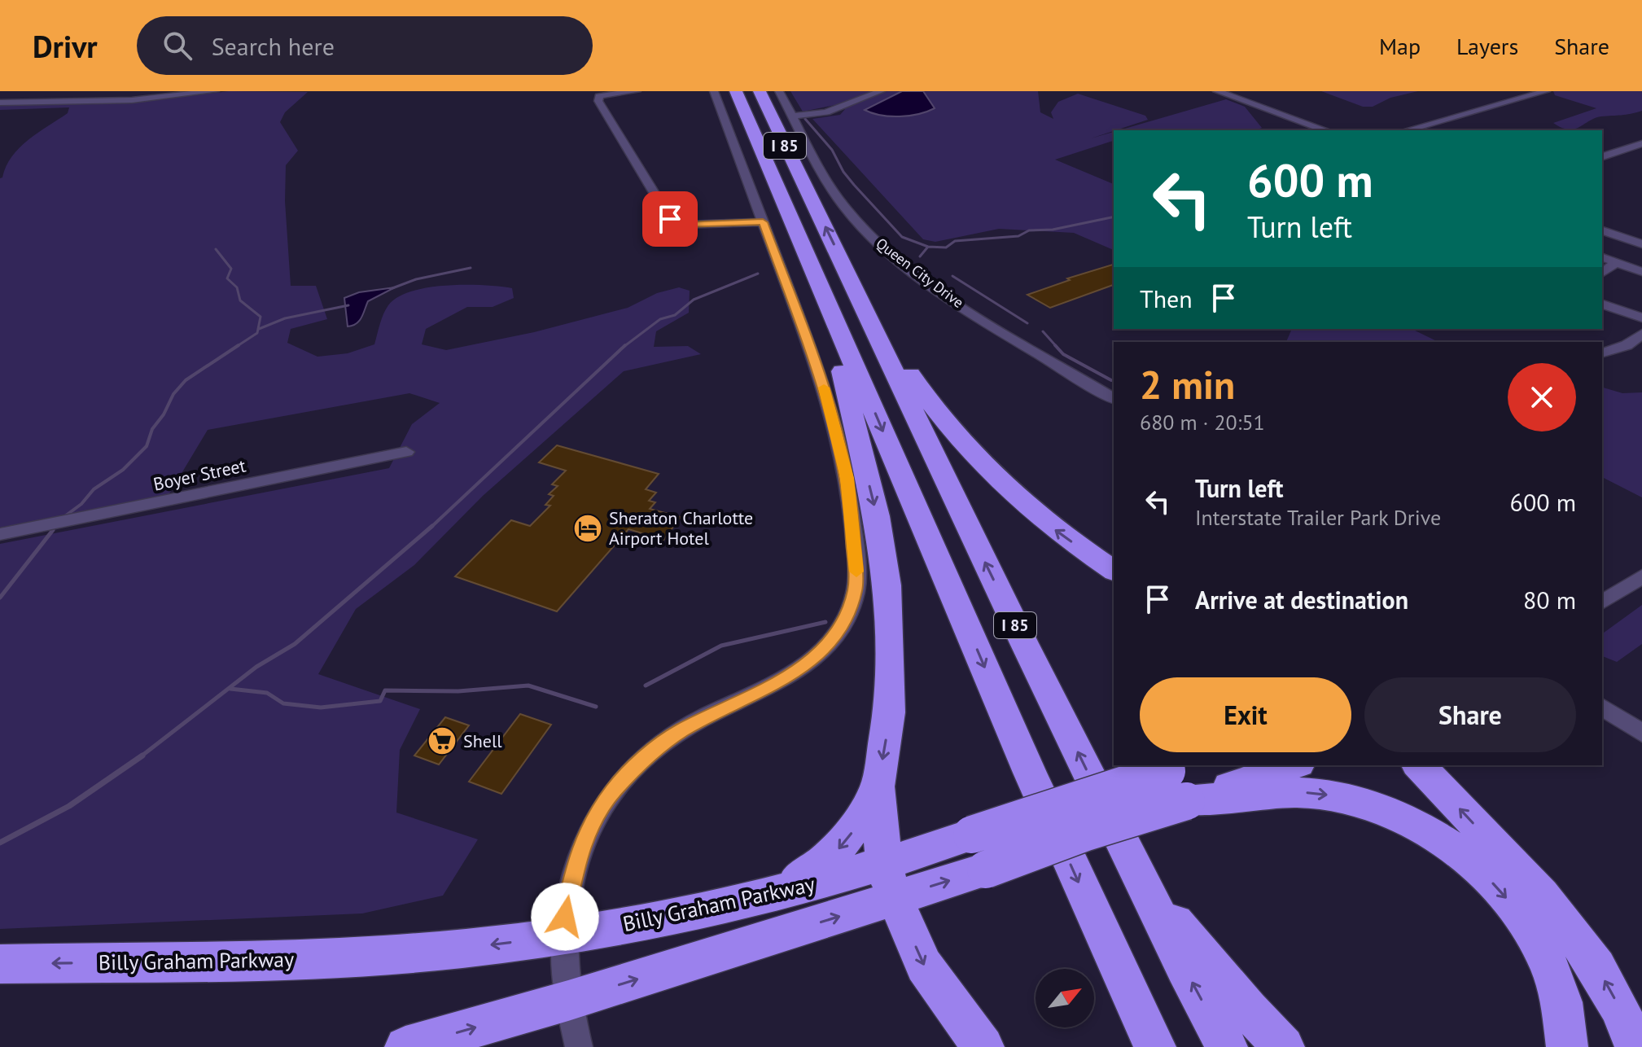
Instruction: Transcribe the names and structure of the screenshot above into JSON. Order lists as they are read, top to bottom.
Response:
{
  "streets": {
    "highway": ["I 85", "Billy Graham Parkway"],
    "street": ["Queen City Drive", "Boyer Street"]
  },
  "places": {
    "hotel": ["Sheraton Charlotte Airport Hotel"],
    "supermarket": ["Shell"]
  },
  "north": "top right",
  "page": {
    "header": "Drivr",
    "search": "Search here",
    "nav": ["Map", "Layers", "Share"],
    "turn": ["600 m", "Turn left"],
    "then": "Then",
    "heading": ["2 min", "680 m · 20:51"],
    "list": [
      {
        "name": "Turn left",
        "note": "Interstate Trailer Park Drive",
        "value": "600 m"
      },
      {
        "name": "Arrive at destination",
        "value": "80 m"
      }
    ],
    "buttons": ["Exit", "Share"]
  }
}
